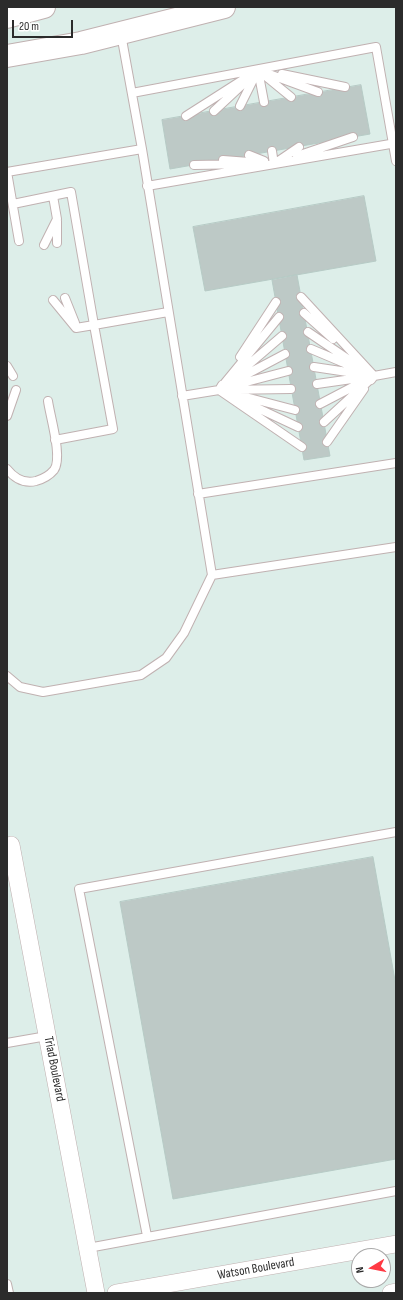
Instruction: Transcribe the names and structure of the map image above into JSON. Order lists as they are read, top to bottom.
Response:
{
  "streets": {
    "street": ["Triad Boulevard", "Watson Boulevard"]
  },
  "scale_bar": "20 m",
  "north": "left"
}
